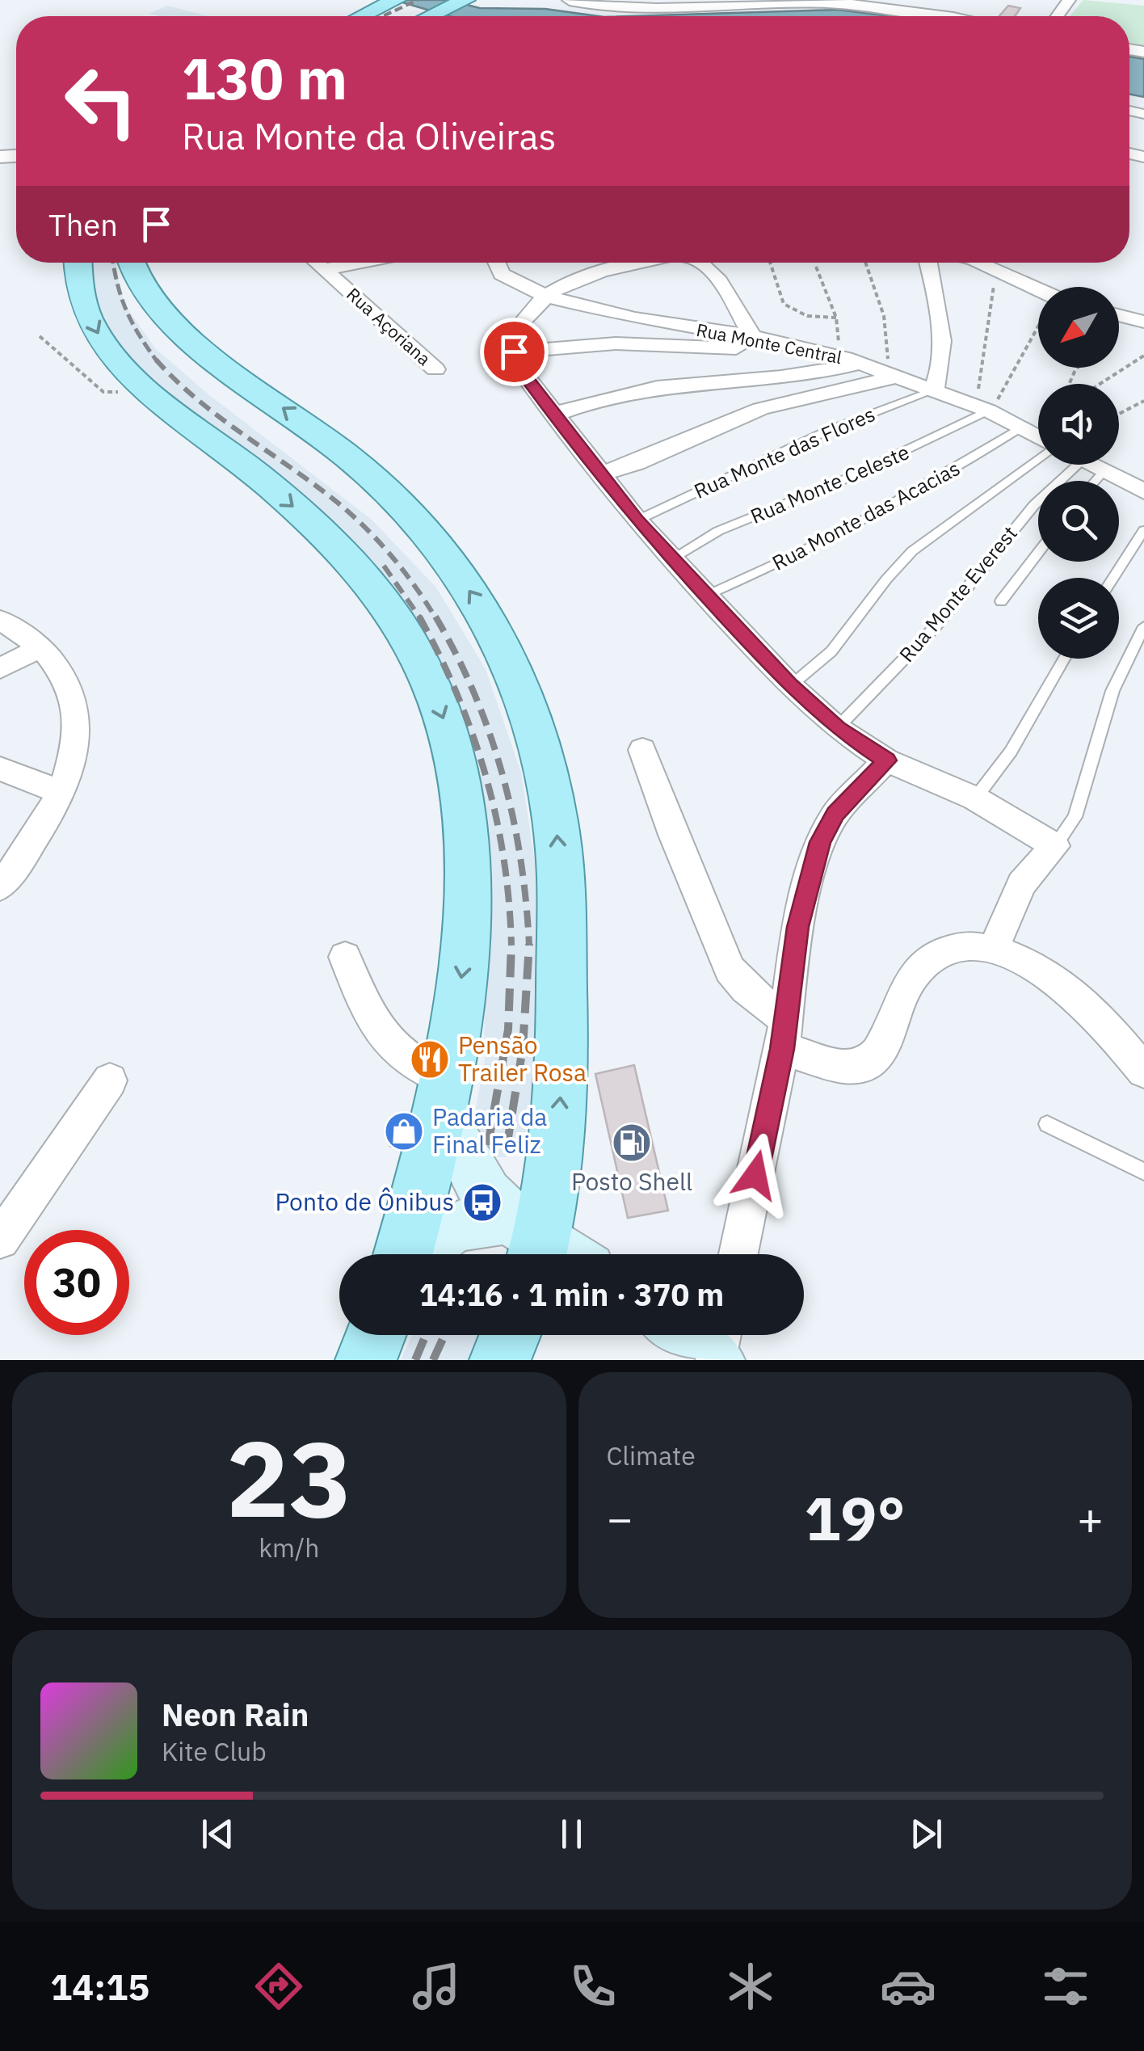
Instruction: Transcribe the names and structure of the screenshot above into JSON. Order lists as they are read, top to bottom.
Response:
{
  "streets": {
    "street": ["Rua Açoriana", "Rua Monte Central"],
    "lane": [
      "Rua Monte das Flores",
      "Rua Monte Celeste",
      "Rua Monte das Acacias",
      "Rua Monte Everest"
    ]
  },
  "crossings": [
    ["Rua Monte Central", "Rua Monte das Flores"],
    ["Rua Monte Central", "Rua Monte Celeste"],
    ["Rua Monte Central", "Rua Monte das Acacias"]
  ],
  "places": {
    "restaurant": ["Pensão Trailer Rosa"],
    "shop": ["Padaria da Final Feliz"],
    "fuel station": ["Posto Shell"],
    "bus stop": ["Ponto de Ônibus"]
  },
  "north": "bottom left",
  "page": {
    "turn": ["130 m", "Rua Monte da Oliveiras"],
    "then": "Then",
    "limit": "30",
    "trip": "14:16 · 1 min · 370 m",
    "tile": [
      ["23", "km/h"],
      "Climate"
    ],
    "heat": ["−", "19°", "+"],
    "song": ["Neon Rain", "Kite Club"],
    "tabs": "14:15"
  }
}
